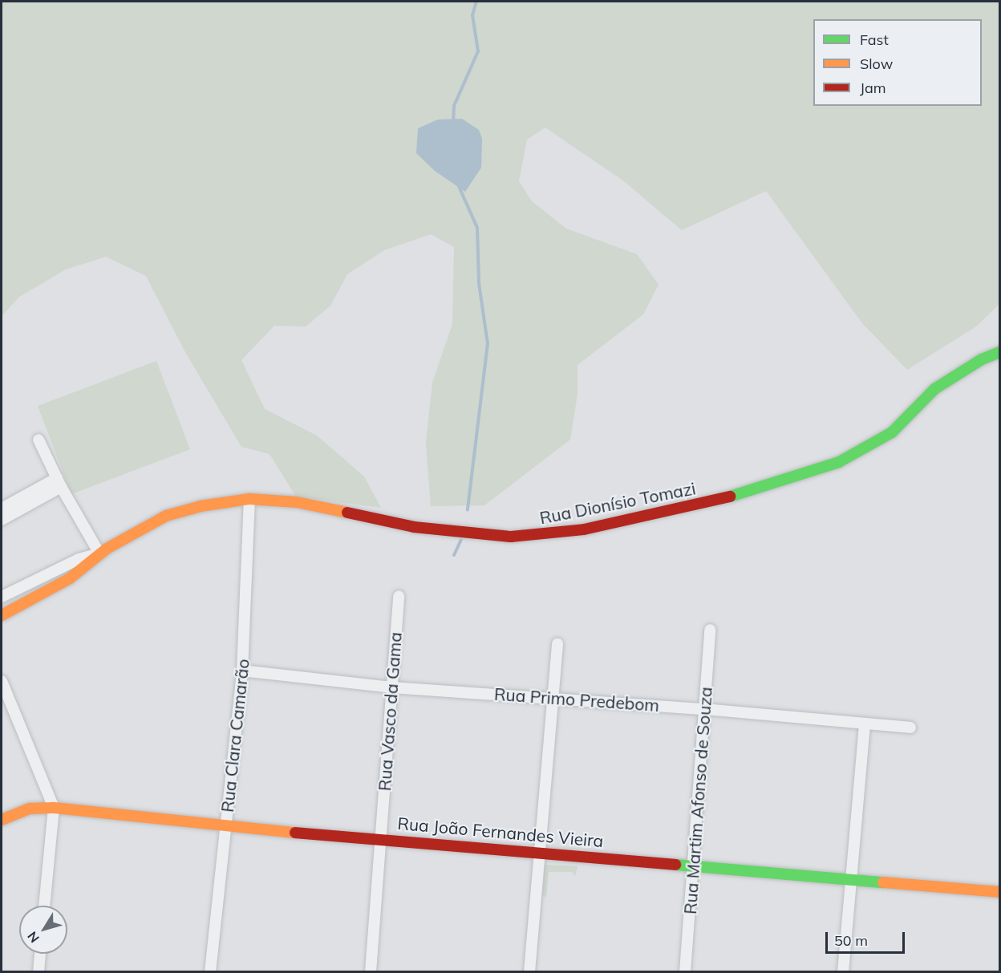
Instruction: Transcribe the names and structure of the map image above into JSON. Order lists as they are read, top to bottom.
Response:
{
  "streets": {
    "street": [
      "Rua Dionísio Tomazi",
      "Rua Primo Predebom",
      "Rua Vasco da Gama",
      "Rua Clara Camarão",
      "Rua Martim Afonso de Souza",
      "Rua João Fernandes Vieira"
    ]
  },
  "crossings": [
    ["Rua Dionísio Tomazi", "Rua Clara Camarão"],
    ["Rua Primo Predebom", "Rua Vasco da Gama"],
    ["Rua Primo Predebom", "Rua Clara Camarão"],
    ["Rua Primo Predebom", "Rua Martim Afonso de Souza"],
    ["Rua Vasco da Gama", "Rua João Fernandes Vieira"],
    ["Rua Clara Camarão", "Rua João Fernandes Vieira"],
    ["Rua Martim Afonso de Souza", "Rua João Fernandes Vieira"]
  ],
  "legend": ["Fast", "Slow", "Jam"],
  "scale_bar": "50 m",
  "north": "bottom left"
}
